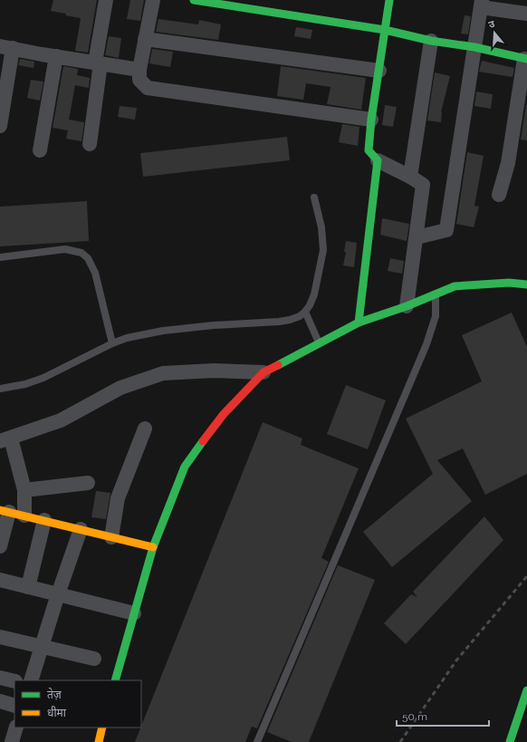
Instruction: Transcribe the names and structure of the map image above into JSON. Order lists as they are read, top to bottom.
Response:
{
  "legend": ["तेज़", "धीमा"],
  "scale_bar": "50 m",
  "north": "top"
}
